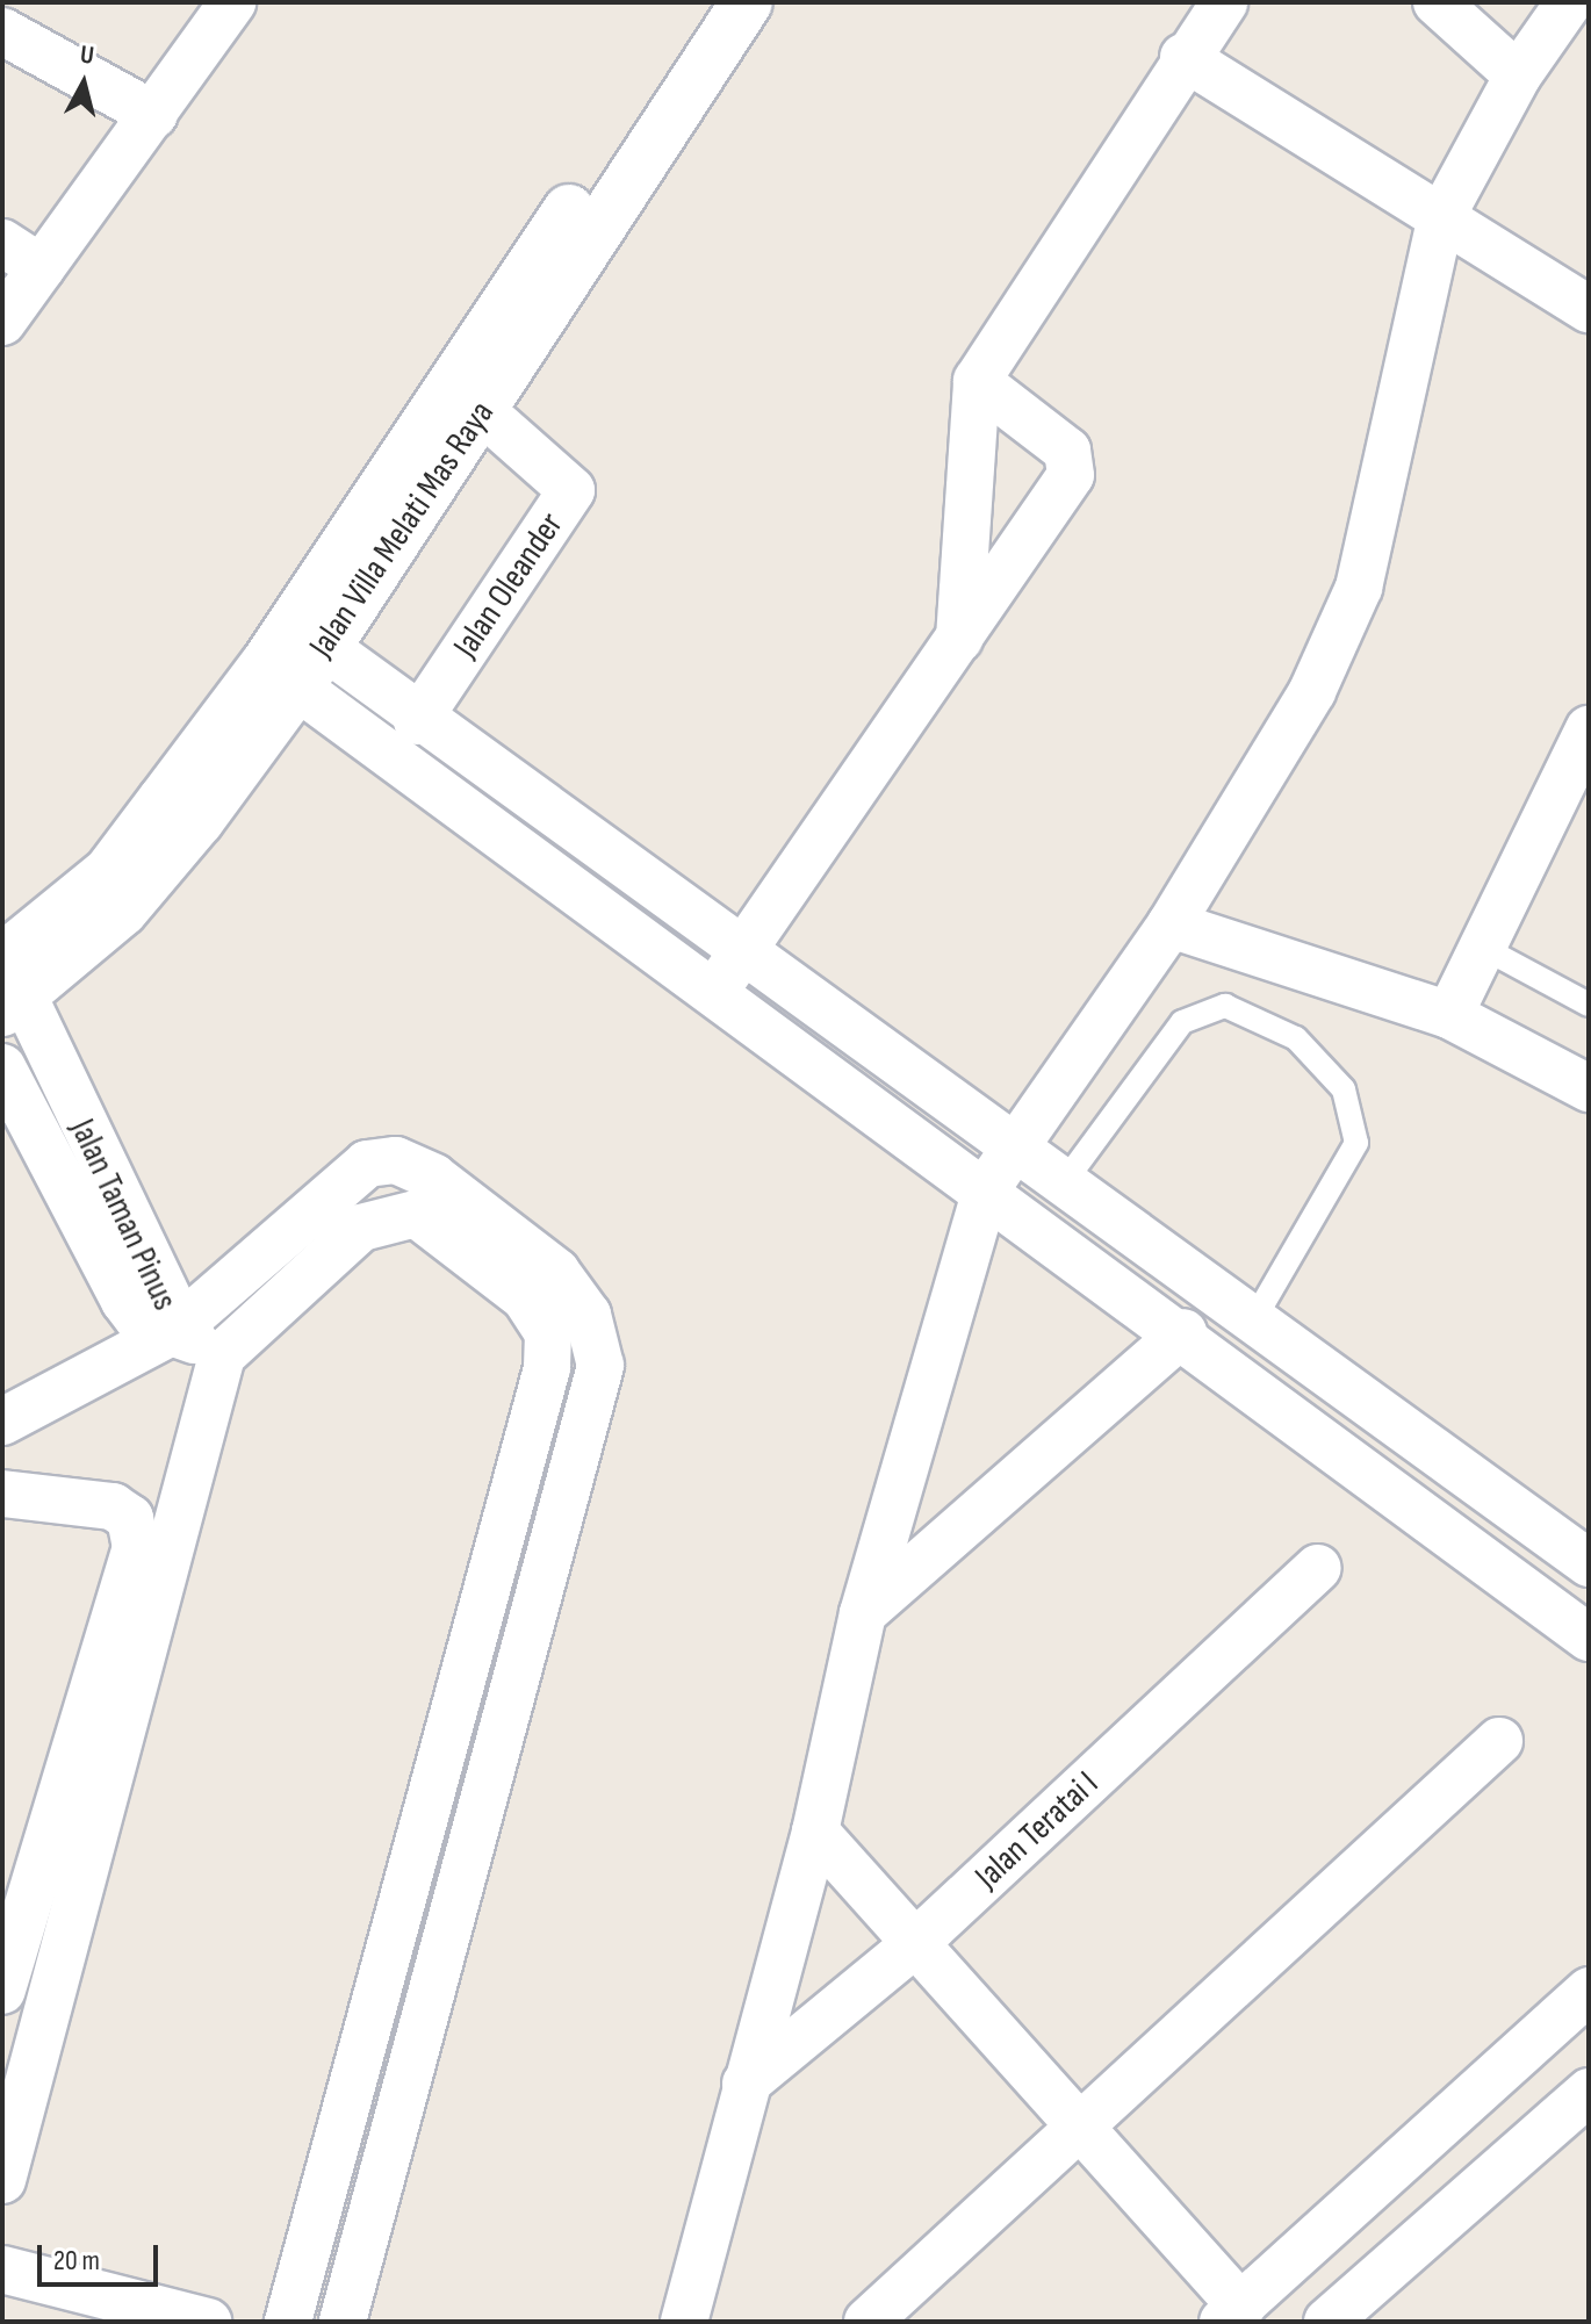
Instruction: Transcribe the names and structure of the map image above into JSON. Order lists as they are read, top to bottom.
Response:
{
  "streets": {
    "street": [
      "Jalan Villa Melati Mas Raya",
      "Jalan Oleander",
      "Jalan Taman Pinus",
      "Jalan Teratai I"
    ]
  },
  "crossings": [
    ["Jalan Villa Melati Mas Raya", "Jalan Oleander"],
    ["Jalan Villa Melati Mas Raya", "Jalan Taman Pinus"]
  ],
  "scale_bar": "20 m",
  "north": "top"
}
